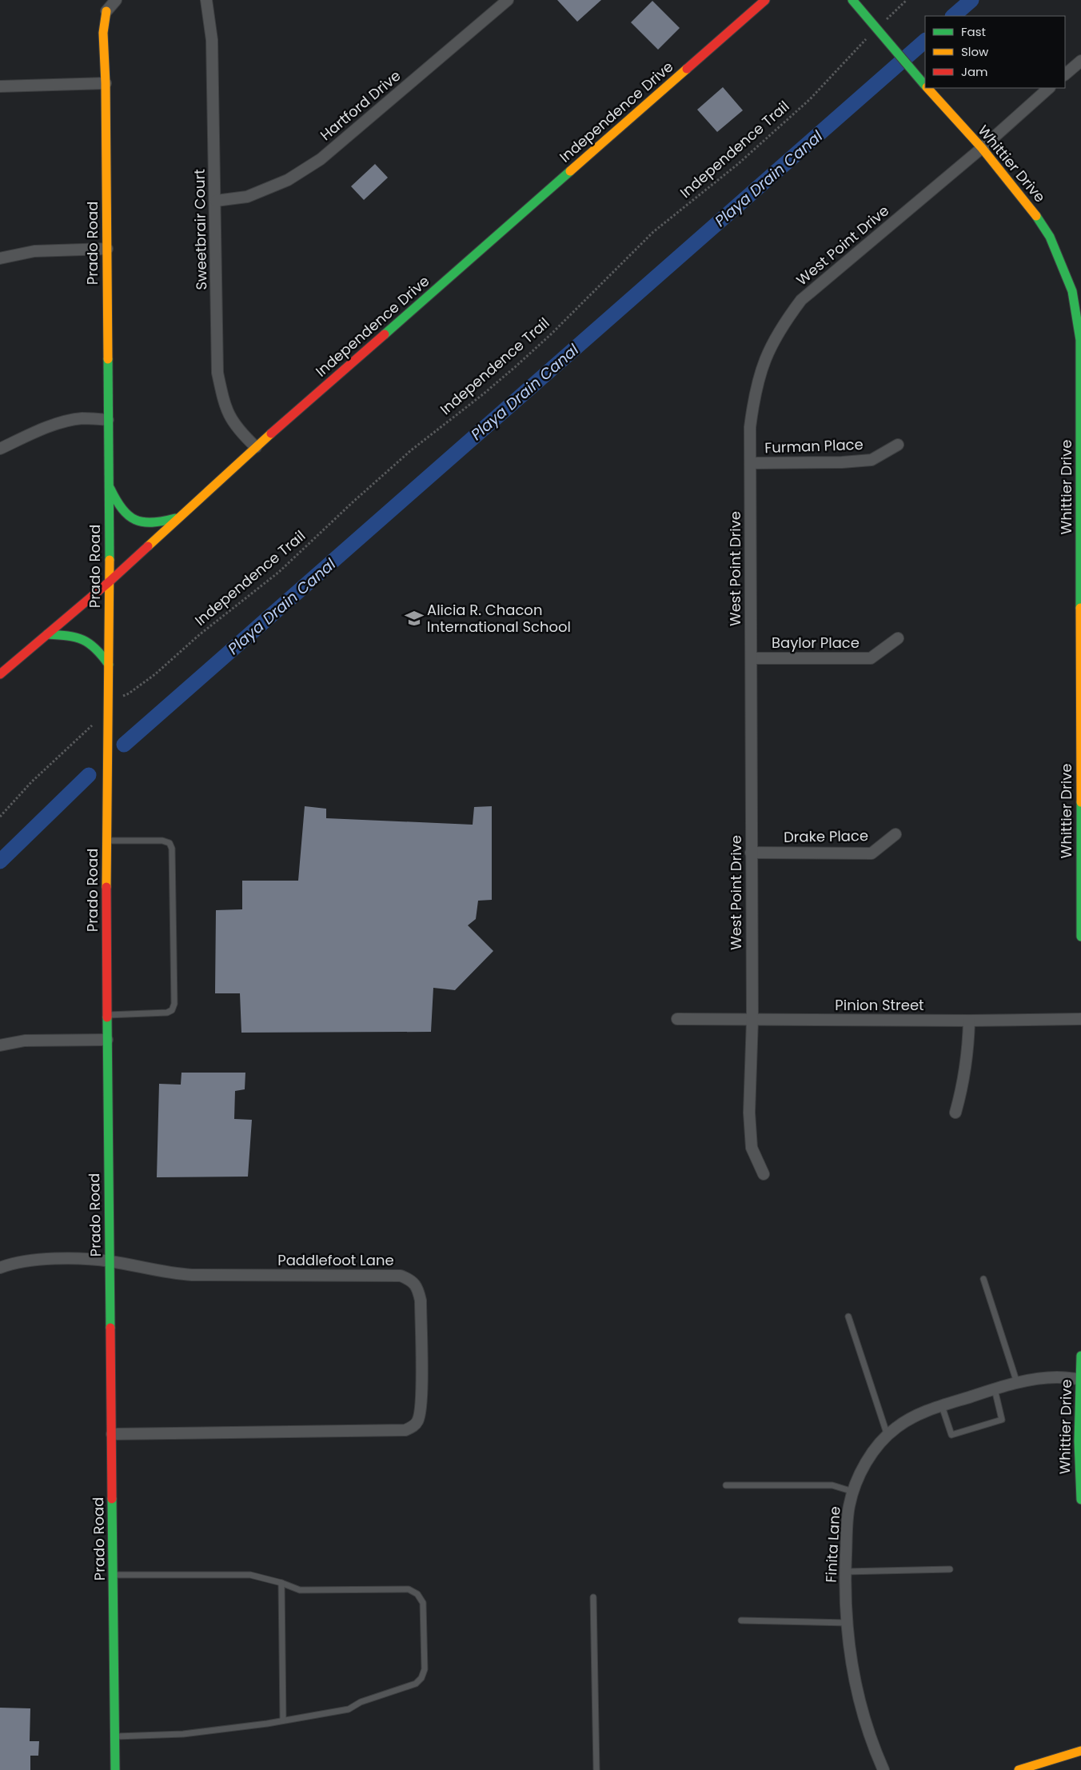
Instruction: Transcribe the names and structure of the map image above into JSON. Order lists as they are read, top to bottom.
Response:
{
  "streets": {
    "street": [
      "Hartford Drive",
      "Independence Drive",
      "Whittier Drive",
      "Sweetbrair Court",
      "Prado Road",
      "West Point Drive",
      "Furman Place",
      "Baylor Place",
      "Drake Place",
      "Pinion Street",
      "Paddlefoot Lane",
      "Finita Lane"
    ],
    "path": ["Independence Trail"]
  },
  "crossings": [
    ["Hartford Drive", "Sweetbrair Court"],
    ["Independence Drive", "Sweetbrair Court"],
    ["Independence Drive", "Prado Road"],
    ["Whittier Drive", "West Point Drive"],
    ["Whittier Drive", "Finita Lane"],
    ["Prado Road", "Paddlefoot Lane"],
    ["West Point Drive", "Furman Place"],
    ["West Point Drive", "Baylor Place"],
    ["West Point Drive", "Drake Place"],
    ["West Point Drive", "Pinion Street"]
  ],
  "water": ["Playa Drain Canal"],
  "places": {
    "school or university": ["Alicia R. Chacon International School"]
  },
  "legend": ["Fast", "Slow", "Jam"]
}
